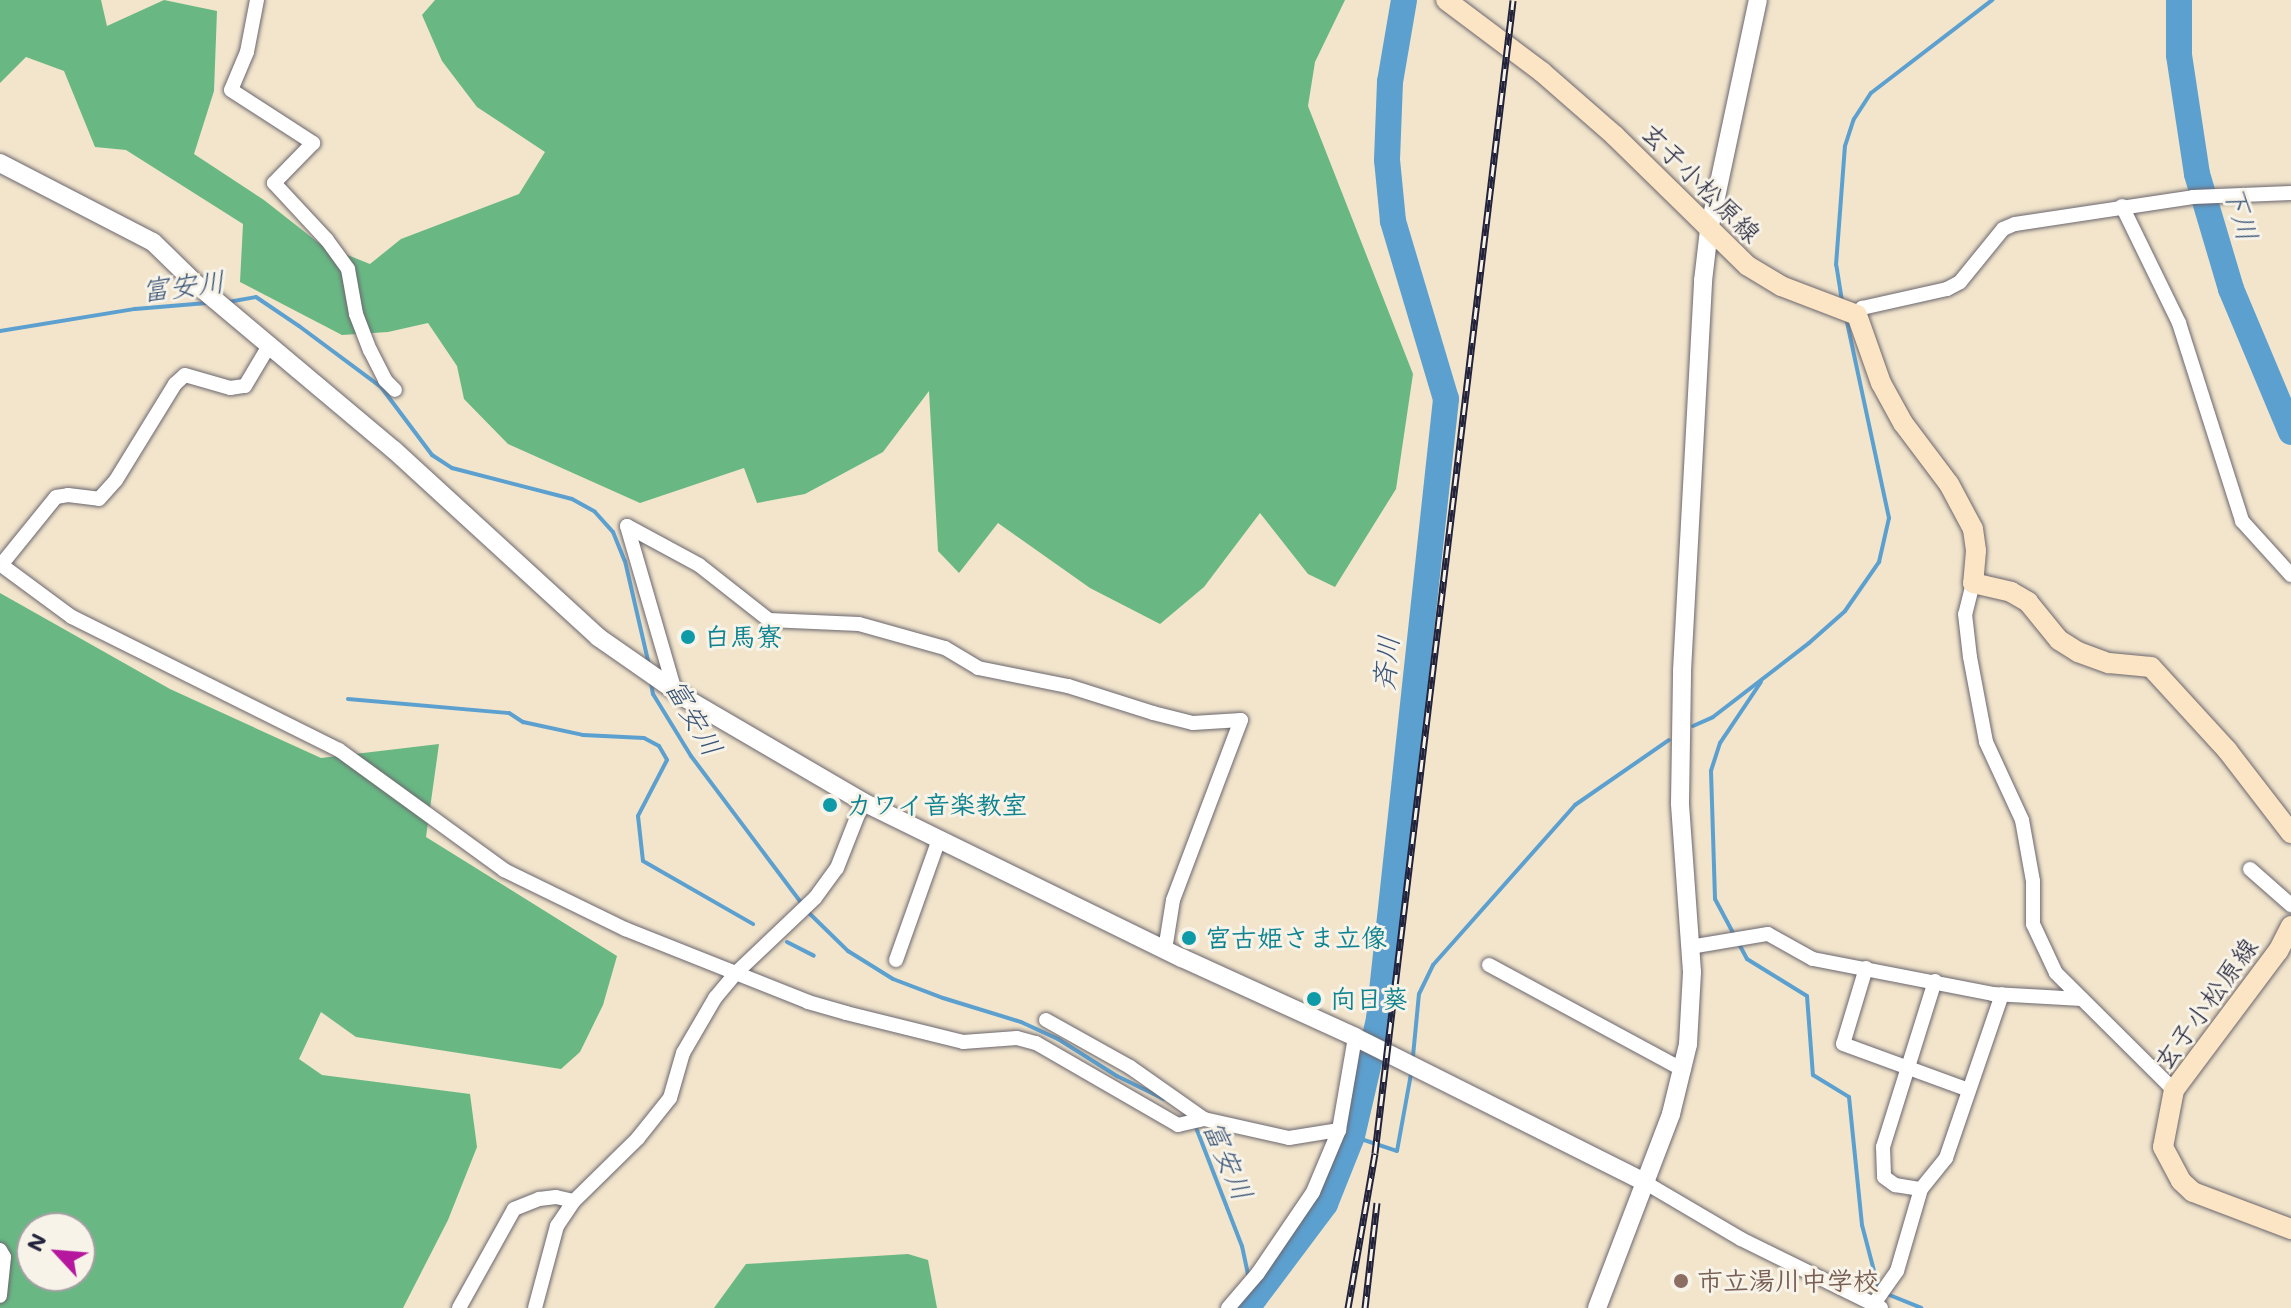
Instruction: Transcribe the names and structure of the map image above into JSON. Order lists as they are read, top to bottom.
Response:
{
  "streets": {
    "main road": ["玄子小松原線"]
  },
  "water": ["下川", "富安川", "斉川"],
  "places": [
    "白馬寮",
    "カワイ音楽教室",
    "宮古姫さま立像",
    "向日葵",
    "市立湯川中学校"
  ],
  "north": "top left"
}
